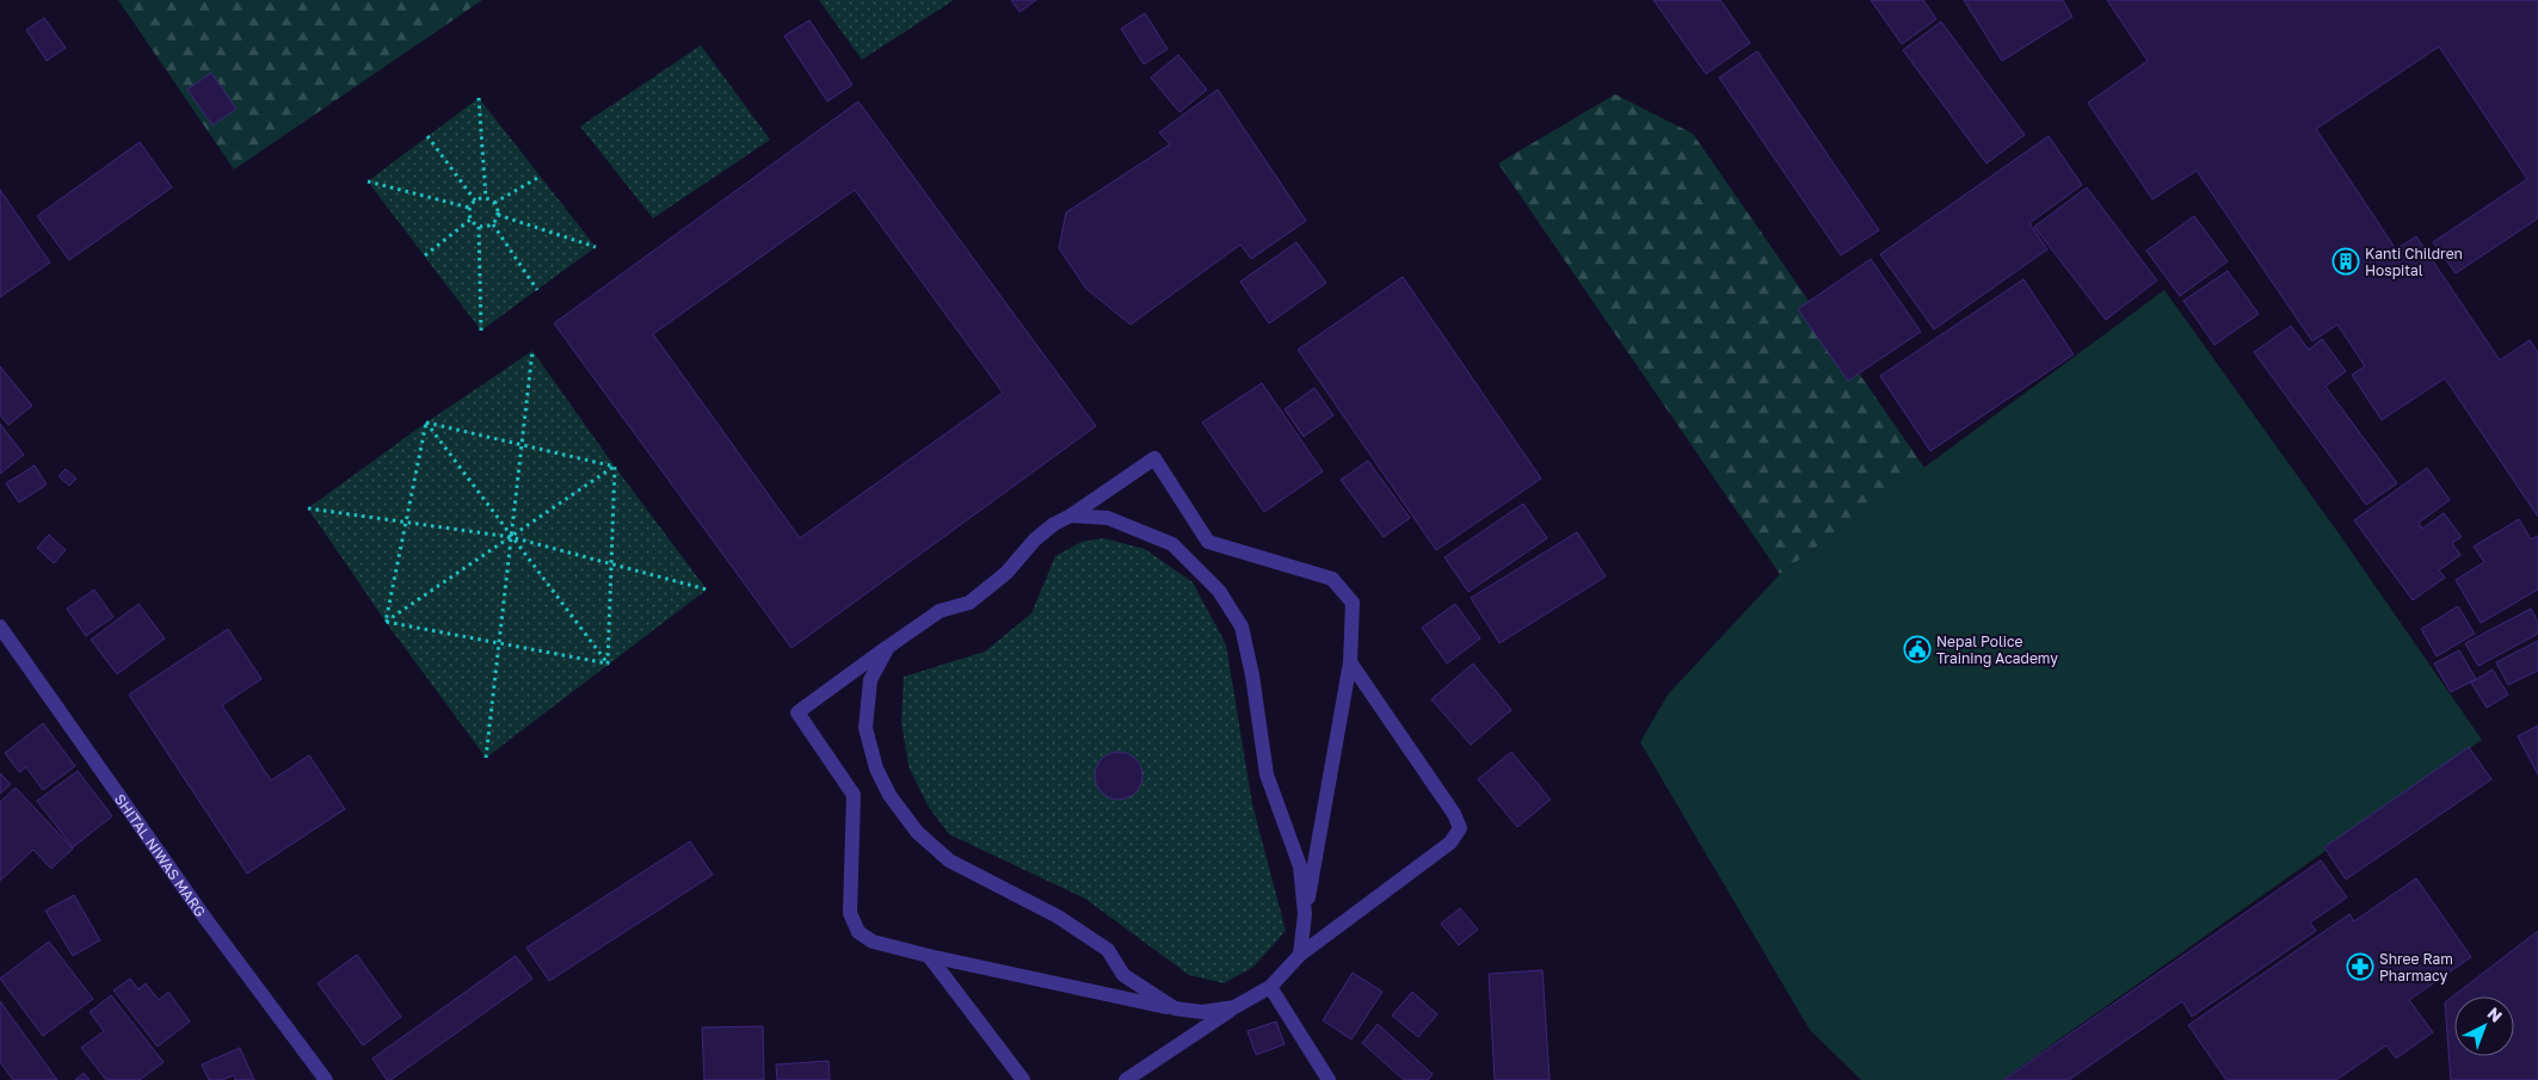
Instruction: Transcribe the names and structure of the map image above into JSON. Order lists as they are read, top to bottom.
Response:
{
  "streets": {
    "street": ["SHITAL NIWAS MARG"]
  },
  "places": {
    "building": ["Kanti Children Hospital"],
    "public building": ["Nepal Police Training Academy"],
    "pharmacy": ["Shree Ram Pharmacy"]
  },
  "north": "top right"
}
